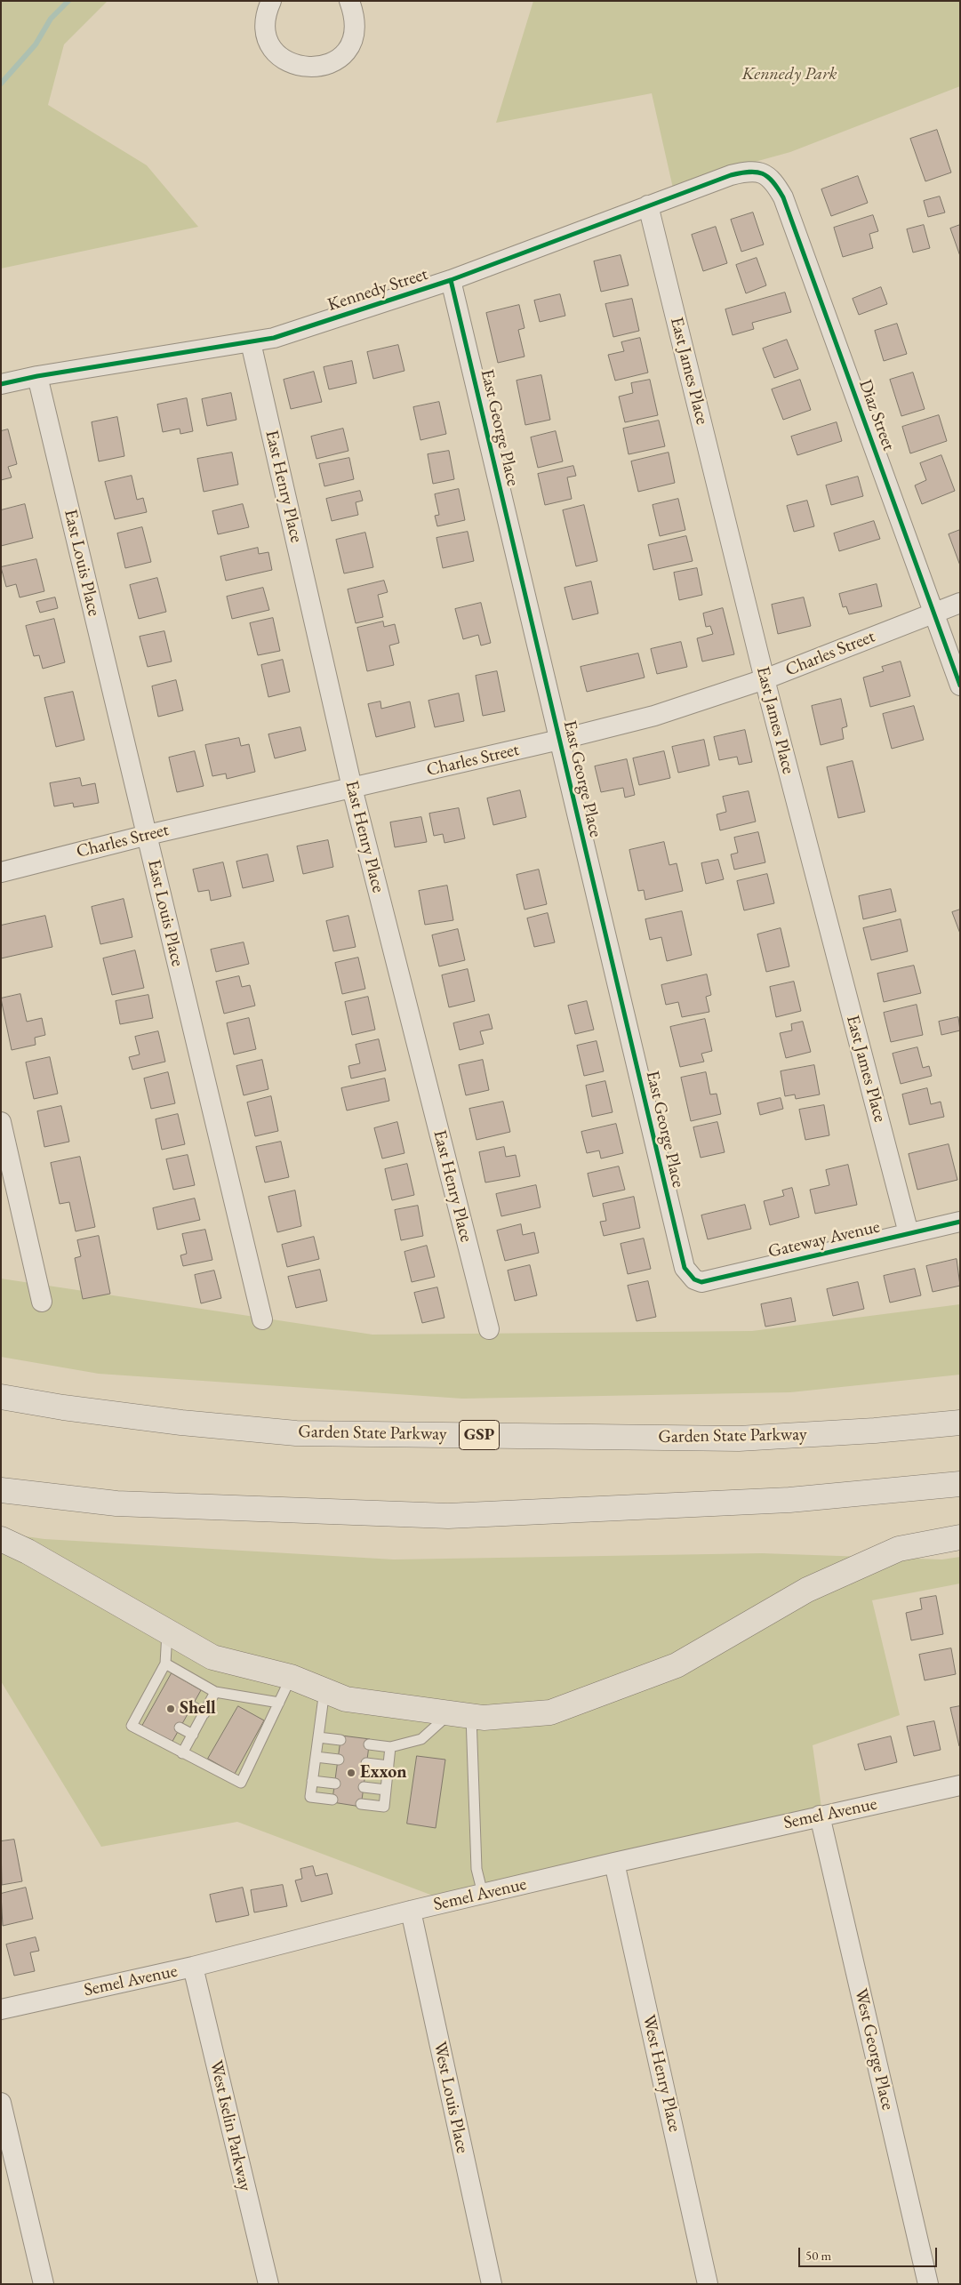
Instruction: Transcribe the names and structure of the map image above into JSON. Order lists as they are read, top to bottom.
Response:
{
  "streets": {
    "highway": ["Garden State Parkway", "GSP"],
    "street": [
      "Kennedy Street",
      "East James Place",
      "Diaz Street",
      "East George Place",
      "East Henry Place",
      "East Louis Place",
      "Charles Street",
      "Gateway Avenue",
      "Semel Avenue",
      "West George Place",
      "West Henry Place",
      "West Louis Place",
      "West Iselin Parkway"
    ]
  },
  "crossings": [
    ["Kennedy Street", "East James Place"],
    ["Kennedy Street", "Diaz Street"],
    ["Kennedy Street", "East George Place"],
    ["Kennedy Street", "East Henry Place"],
    ["Kennedy Street", "East Louis Place"],
    ["East James Place", "Charles Street"],
    ["East James Place", "Gateway Avenue"],
    ["Diaz Street", "Charles Street"],
    ["East George Place", "Charles Street"],
    ["East George Place", "Gateway Avenue"],
    ["East Henry Place", "Charles Street"],
    ["East Louis Place", "Charles Street"],
    ["Semel Avenue", "West George Place"],
    ["Semel Avenue", "West Henry Place"],
    ["Semel Avenue", "West Louis Place"],
    ["Semel Avenue", "West Iselin Parkway"]
  ],
  "parks": ["Kennedy Park"],
  "places": ["Shell", "Exxon"],
  "scale_bar": "50 m"
}
